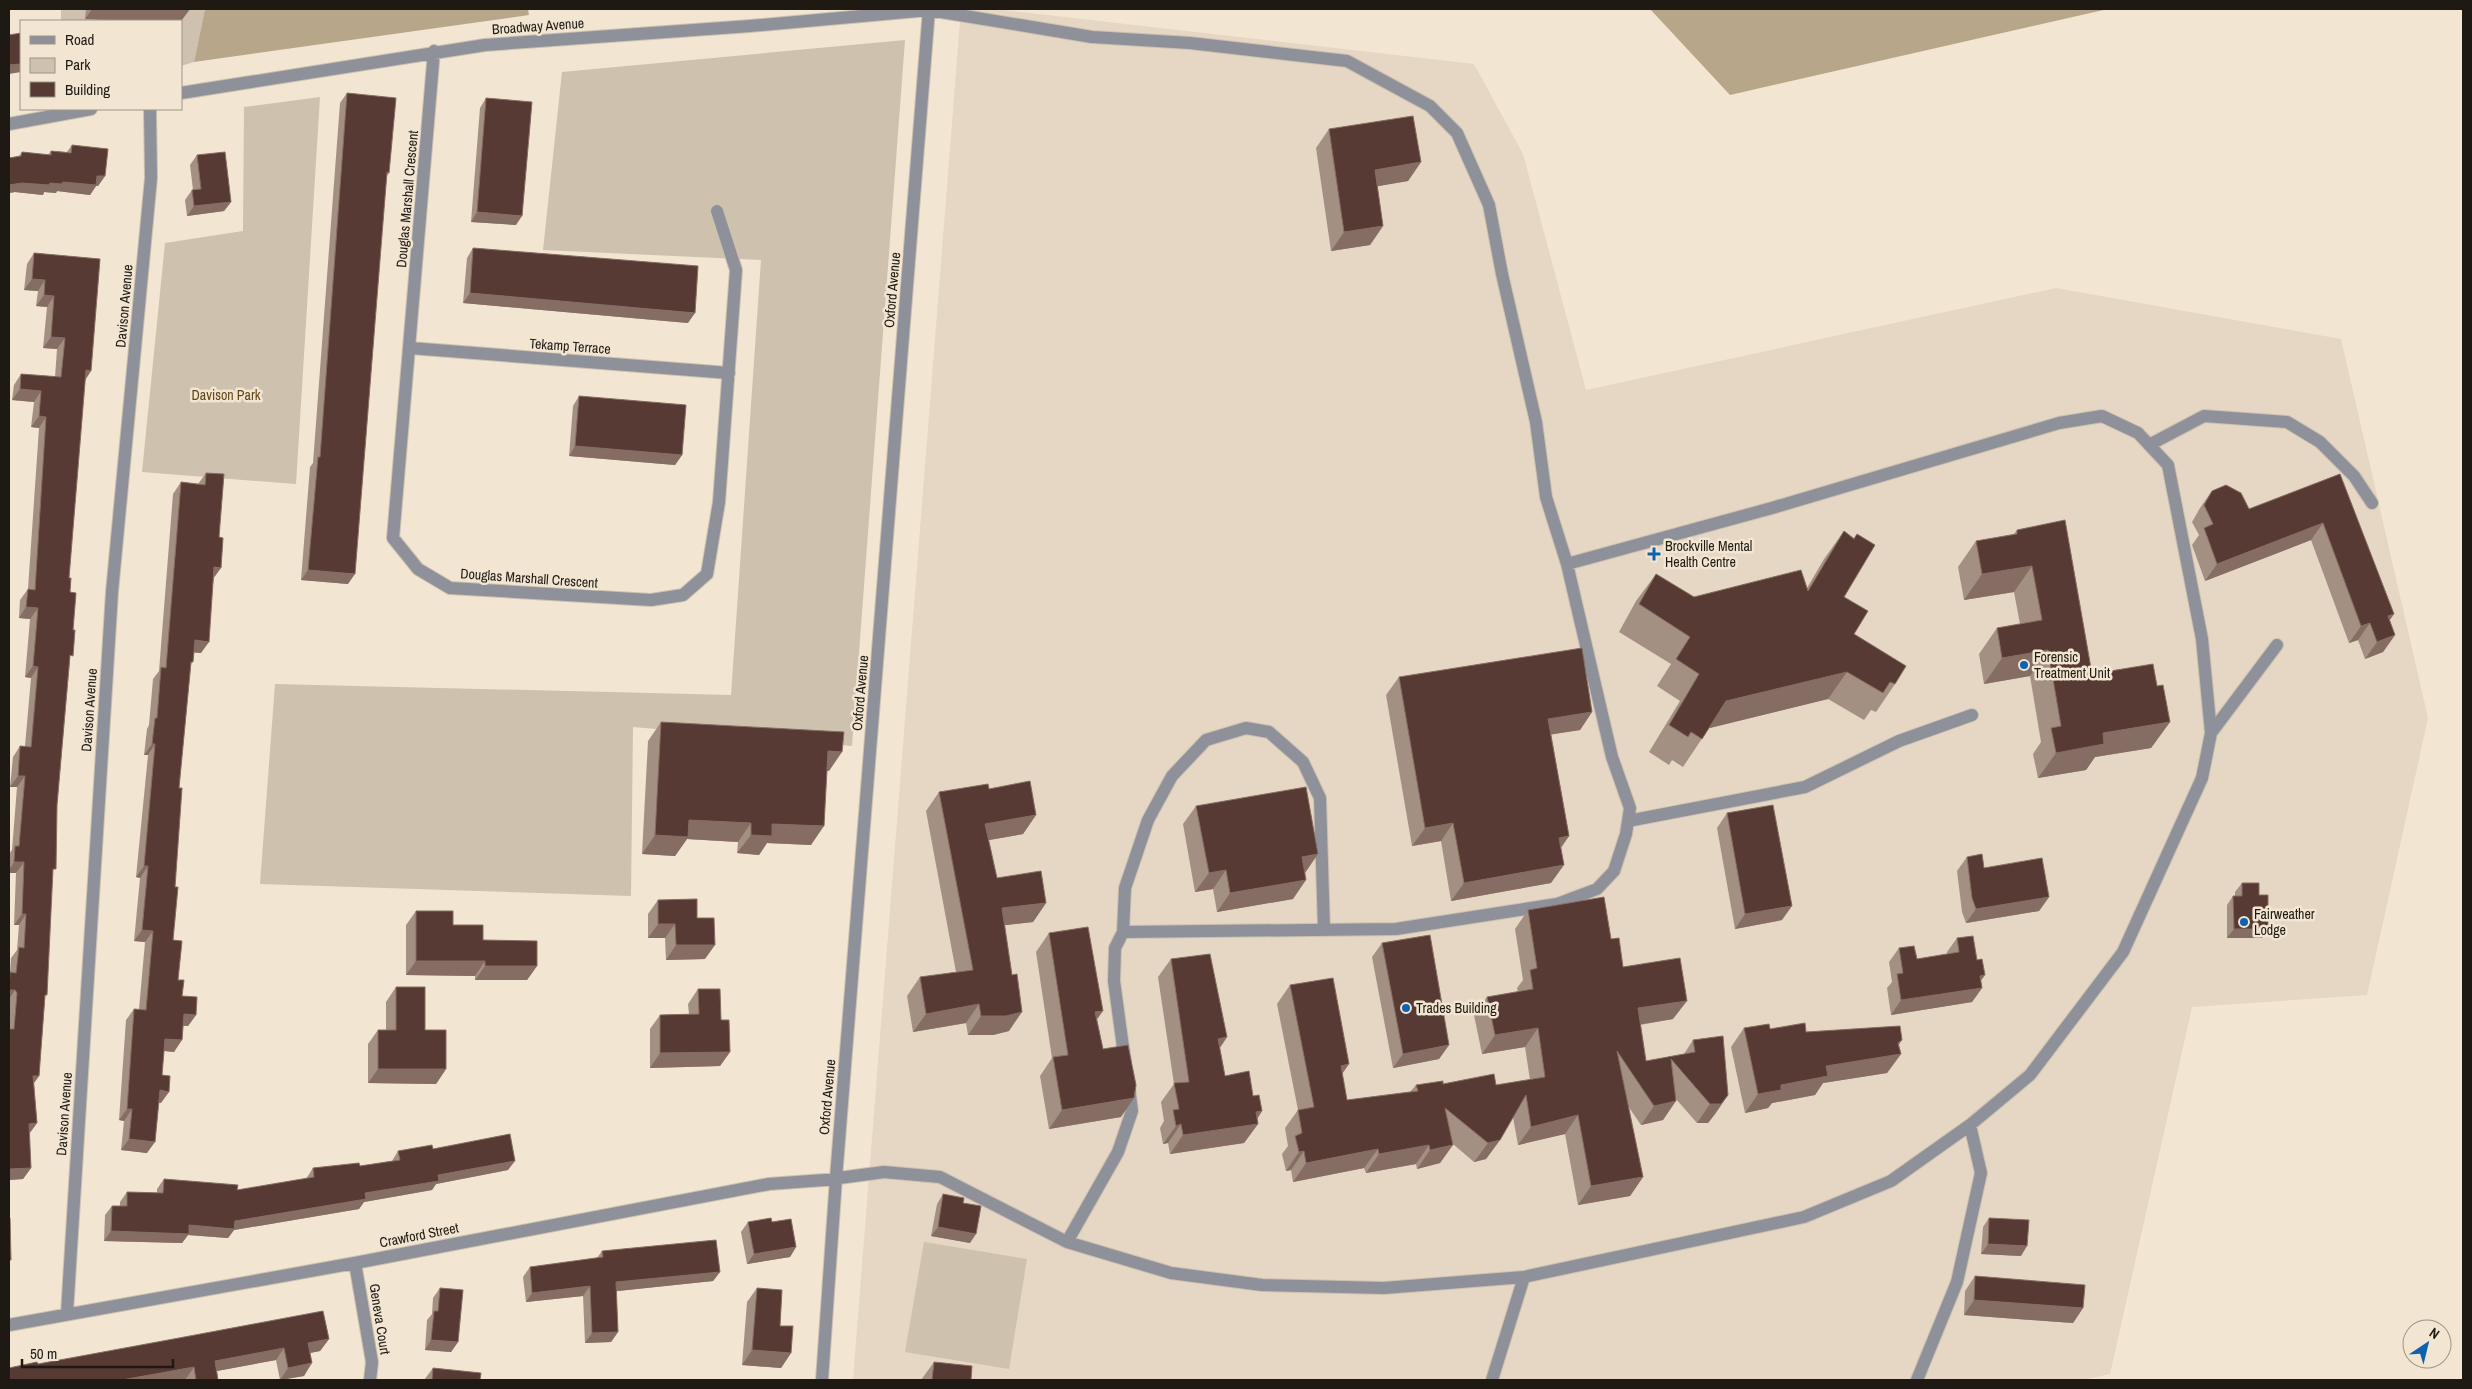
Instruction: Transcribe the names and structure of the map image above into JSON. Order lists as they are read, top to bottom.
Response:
{
  "streets": {
    "street": [
      "Broadway Avenue",
      "Douglas Marshall Crescent",
      "Oxford Avenue",
      "Davison Avenue",
      "Tekamp Terrace",
      "Crawford Street",
      "Geneva Court"
    ]
  },
  "crossings": [
    ["Broadway Avenue", "Douglas Marshall Crescent"],
    ["Broadway Avenue", "Oxford Avenue"],
    ["Douglas Marshall Crescent", "Tekamp Terrace"],
    ["Oxford Avenue", "Crawford Street"],
    ["Davison Avenue", "Crawford Street"],
    ["Crawford Street", "Geneva Court"]
  ],
  "parks": ["Davison Park"],
  "places": {
    "health": ["Brockville Mental Health Centre"],
    "other": ["Forensic Treatment Unit", "Fairweather Lodge", "Trades Building"]
  },
  "legend": ["Road", "Park", "Building"],
  "scale_bar": "50 m",
  "north": "top right"
}
